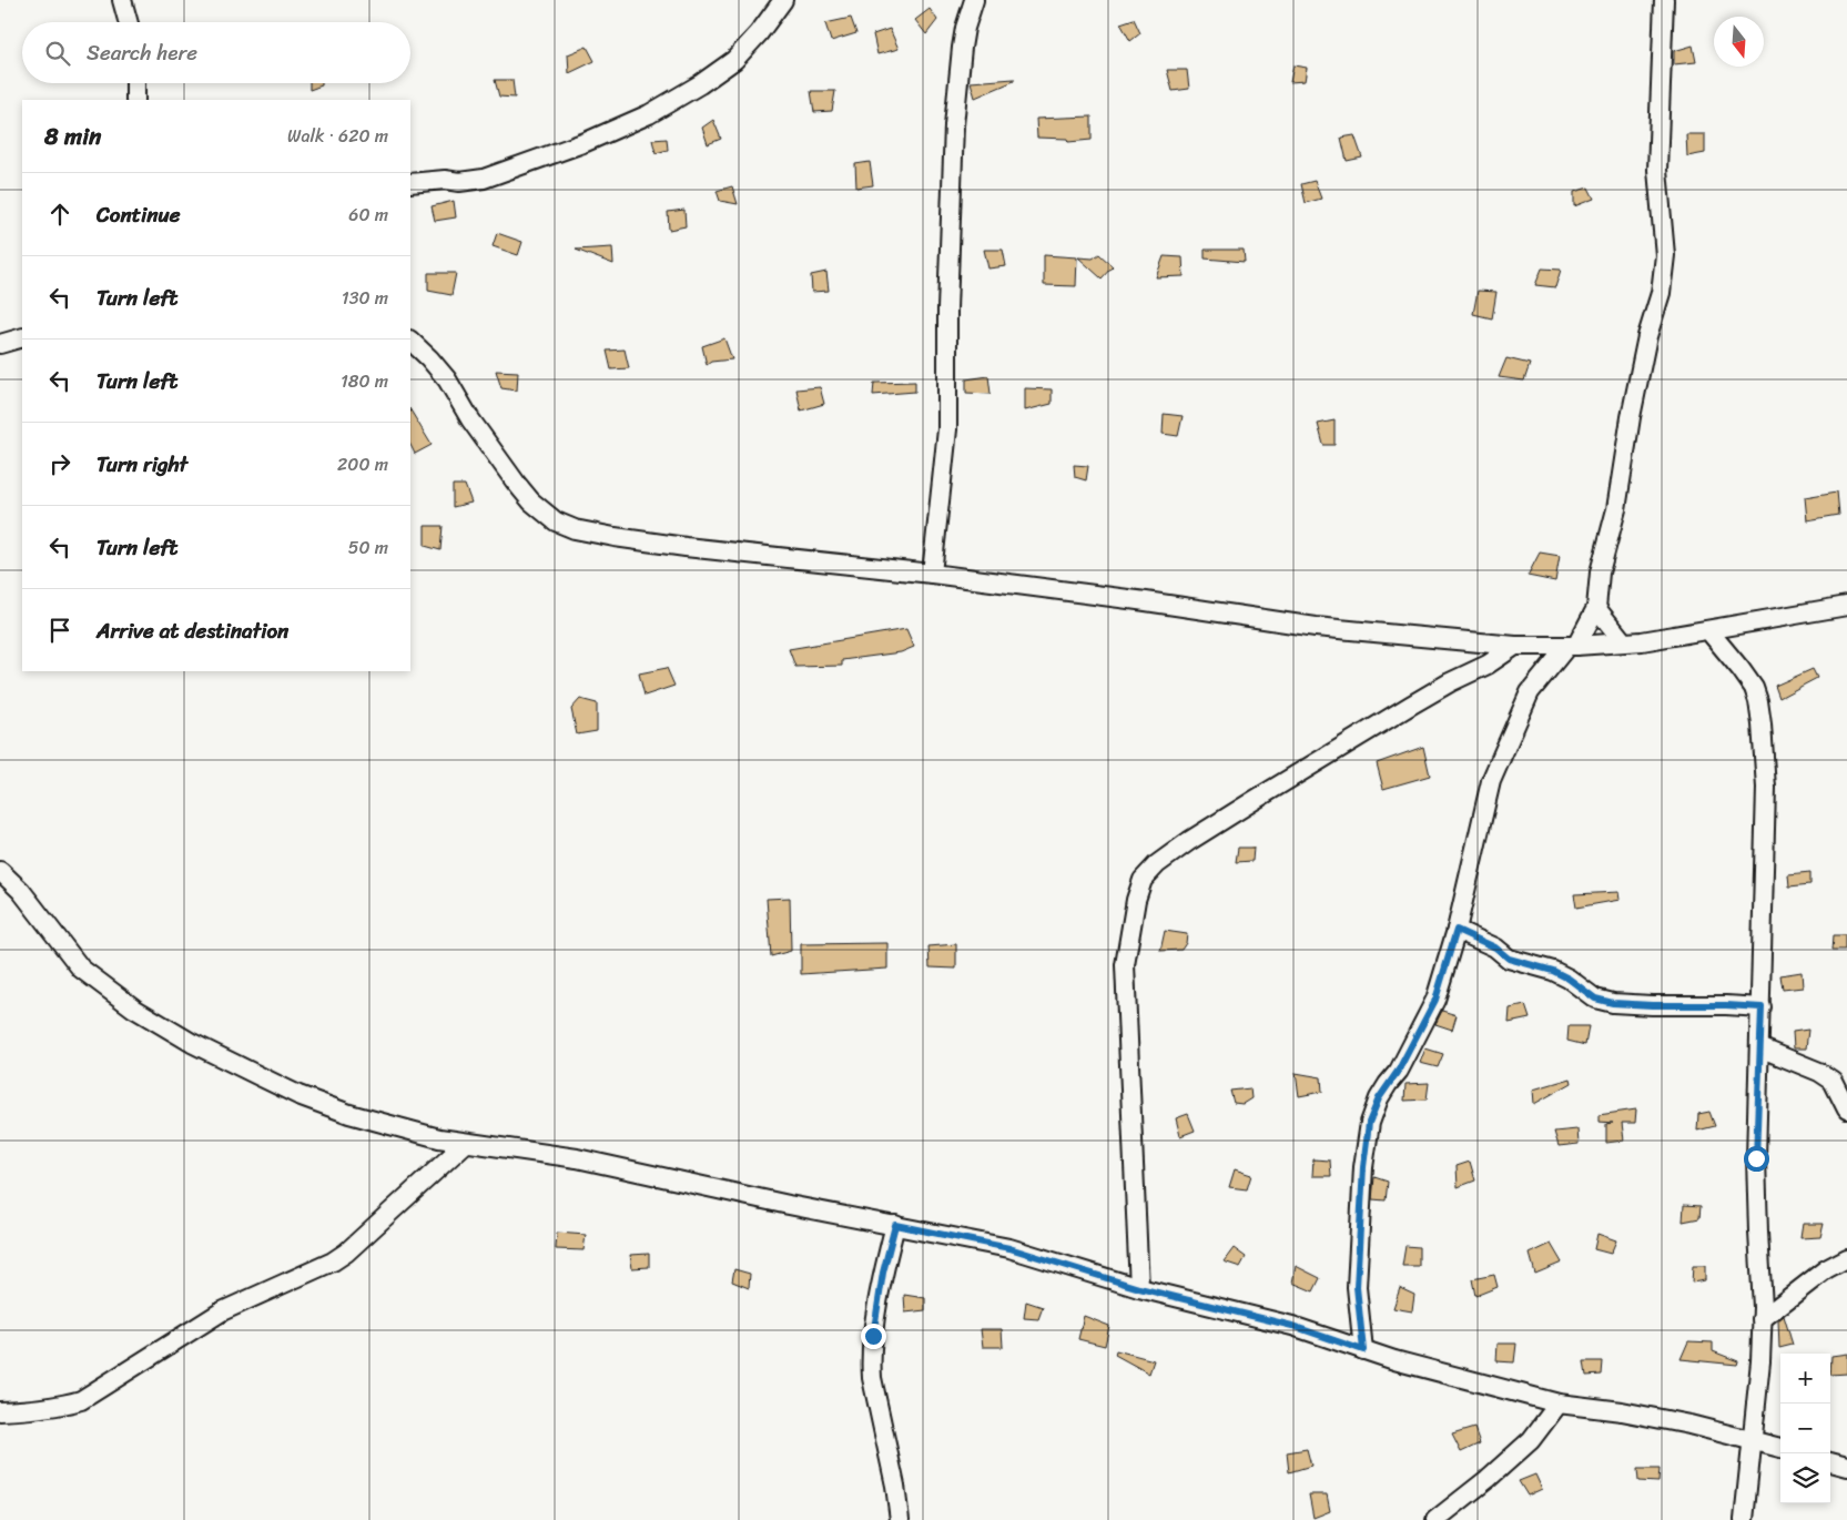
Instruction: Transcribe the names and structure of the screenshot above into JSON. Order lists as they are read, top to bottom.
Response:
{
  "north": "bottom",
  "page": {
    "search": "Search here",
    "heading": ["8 min", "Walk · 620 m"],
    "list": [
      ["Continue", "60 m"],
      ["Turn left", "130 m"],
      ["Turn left", "180 m"],
      ["Turn right", "200 m"],
      ["Turn left", "50 m"],
      "Arrive at destination"
    ],
    "map_buttons": ["+", "−"]
  }
}
